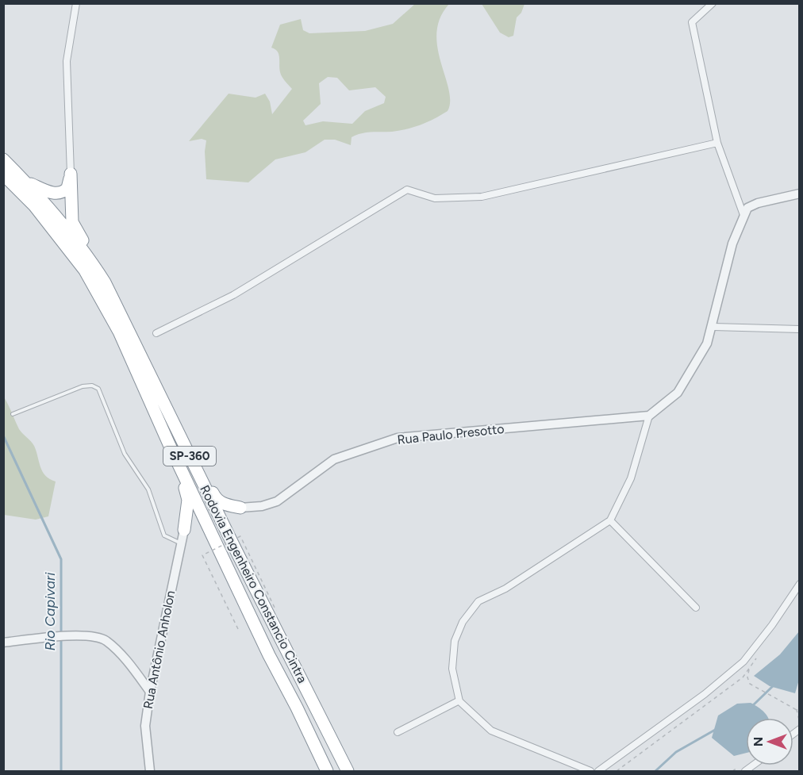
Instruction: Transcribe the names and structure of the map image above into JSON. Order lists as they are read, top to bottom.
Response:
{
  "streets": {
    "highway": ["SP-360", "Rodovia Engenheiro Constancio Cintra"],
    "street": ["Rua Paulo Presotto", "Rua Antônio Anholon"]
  },
  "water": ["Rio Capivari"],
  "north": "left"
}
